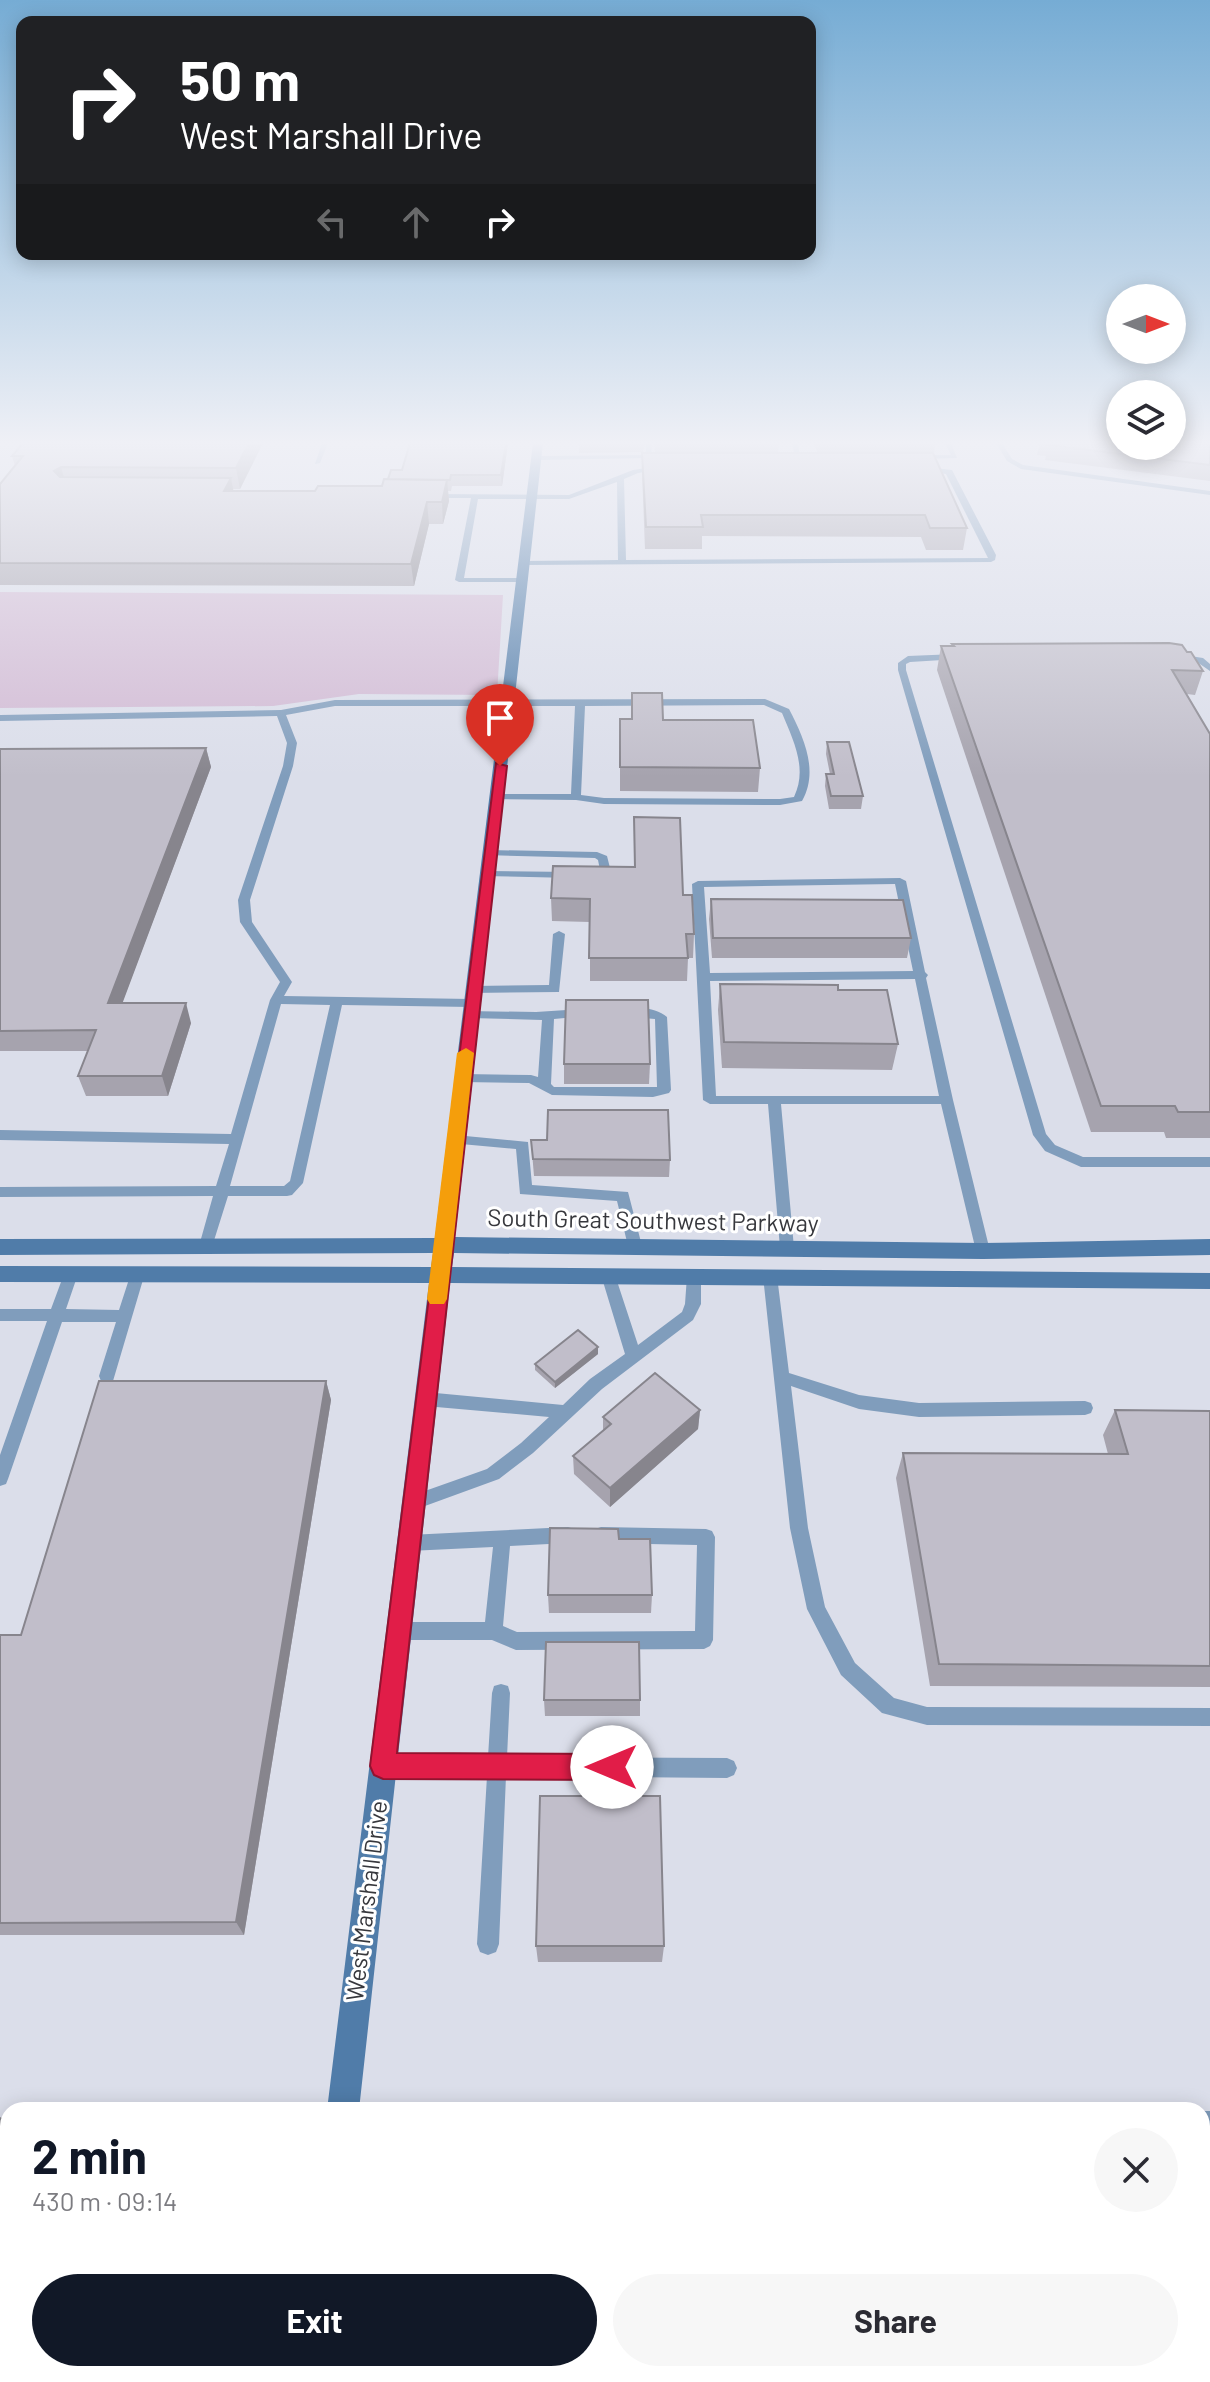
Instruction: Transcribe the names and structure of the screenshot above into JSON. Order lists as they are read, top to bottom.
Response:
{
  "streets": {
    "main road": ["South Great Southwest Parkway", "West Marshall Drive"]
  },
  "crossings": [
    ["South Great Southwest Parkway", "West Marshall Drive"]
  ],
  "north": "right",
  "page": {
    "turn": ["50 m", "West Marshall Drive"],
    "heading": ["2 min", "430 m · 09:14"],
    "buttons": ["Exit", "Share"]
  }
}
